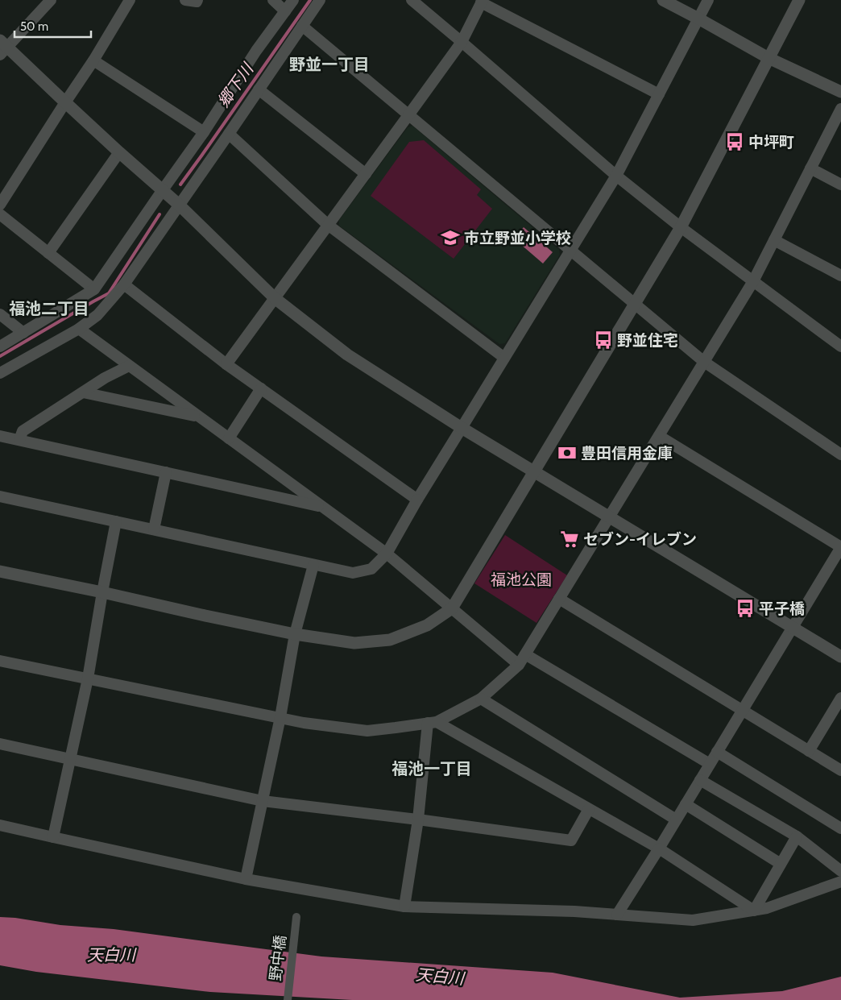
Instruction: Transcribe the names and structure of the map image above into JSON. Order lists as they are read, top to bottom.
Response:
{
  "streets": {
    "street": ["野中橋"]
  },
  "districts": ["野並一丁目", "福池二丁目", "福池一丁目"],
  "water": ["郷下川", "天白川"],
  "parks": ["福池公園"],
  "places": {
    "bus stop": ["中坪町", "野並住宅", "平子橋"],
    "school or university": ["市立野並小学校"],
    "bank": ["豊田信用金庫"],
    "supermarket": ["セブン-イレブン"]
  },
  "scale_bar": "50 m"
}
